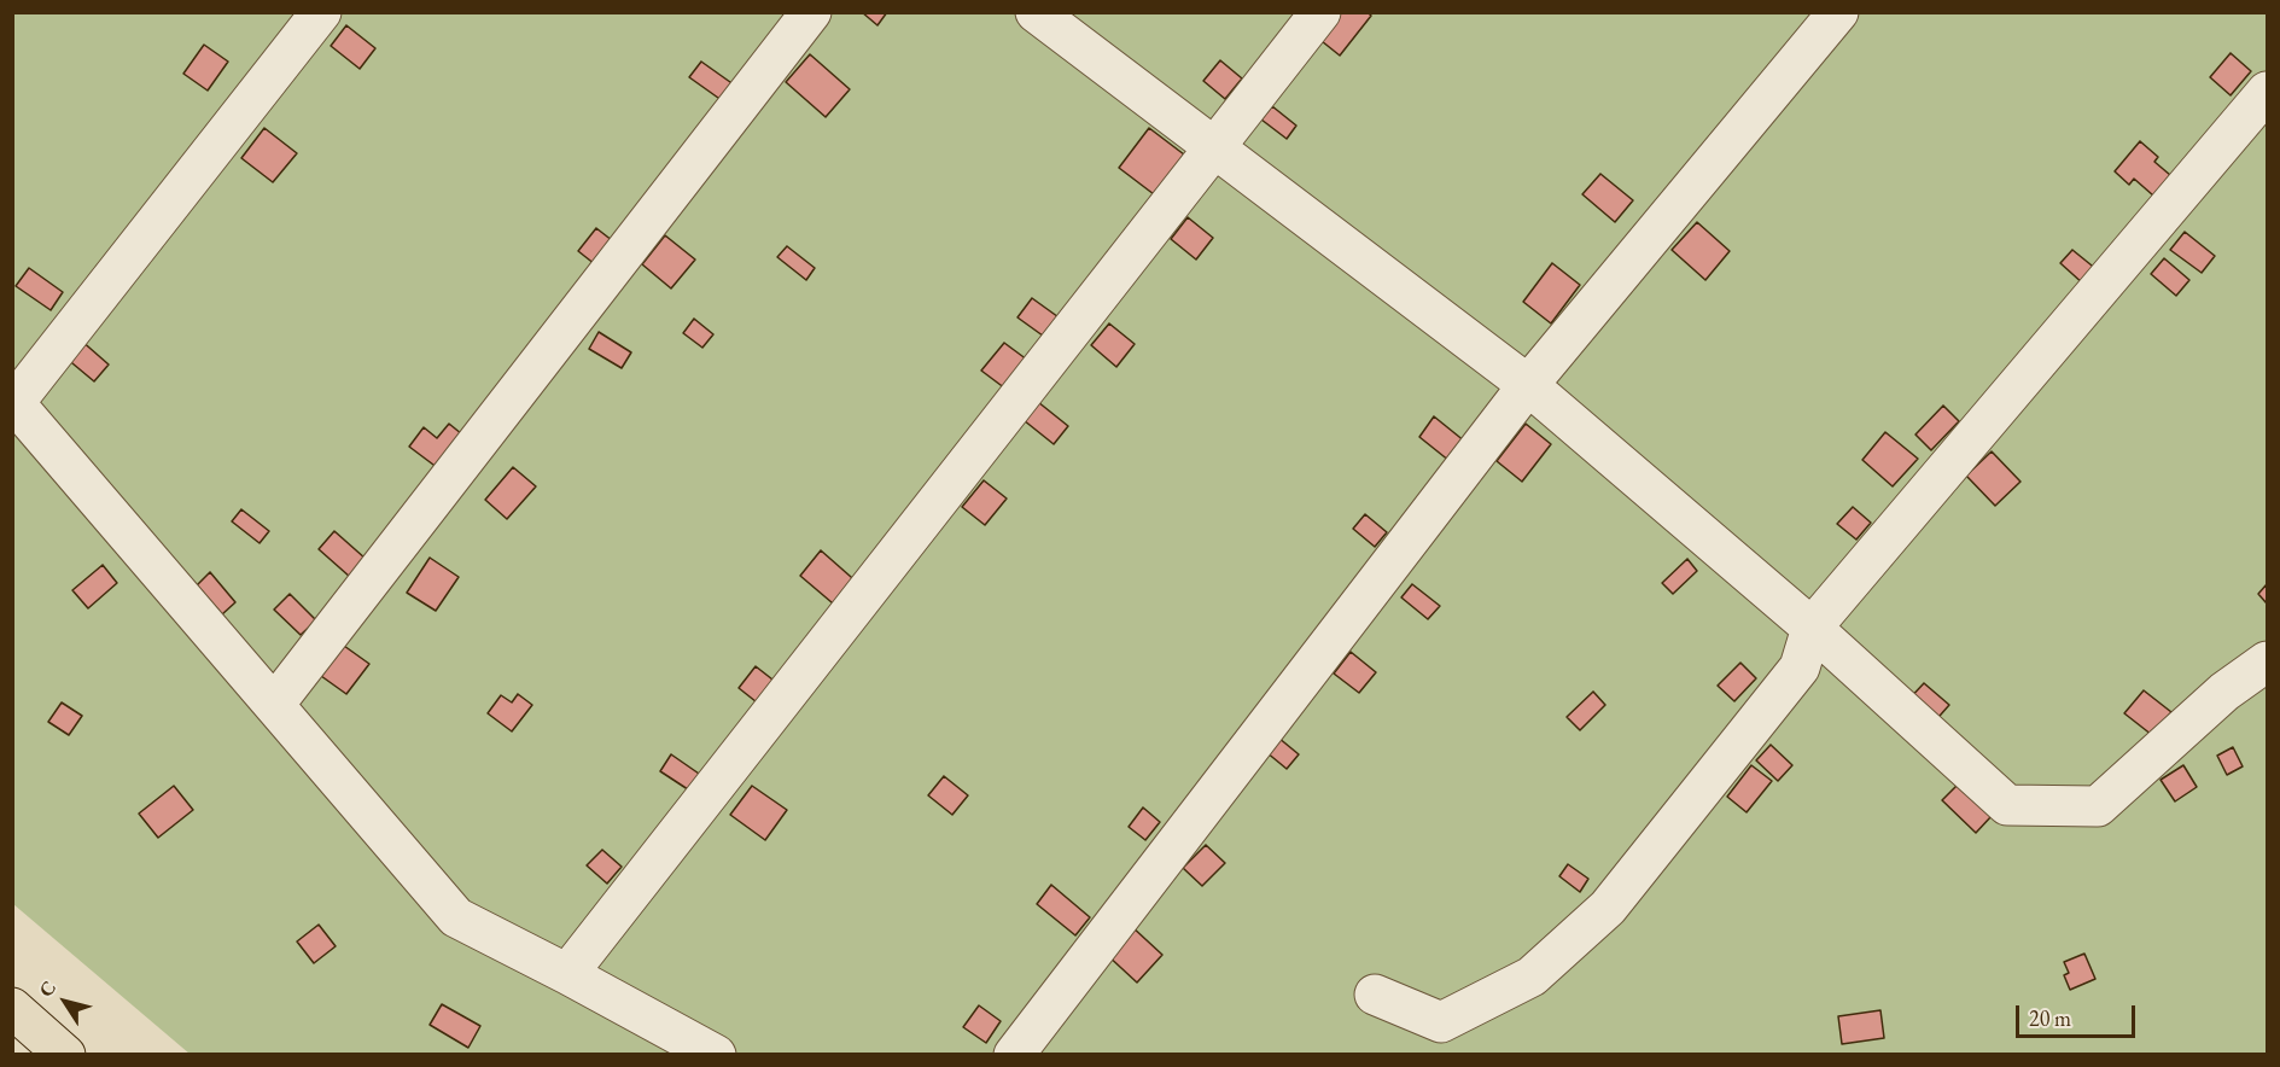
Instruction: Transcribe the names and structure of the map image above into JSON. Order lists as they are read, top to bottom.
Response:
{
  "scale_bar": "20 m",
  "north": "top left"
}
